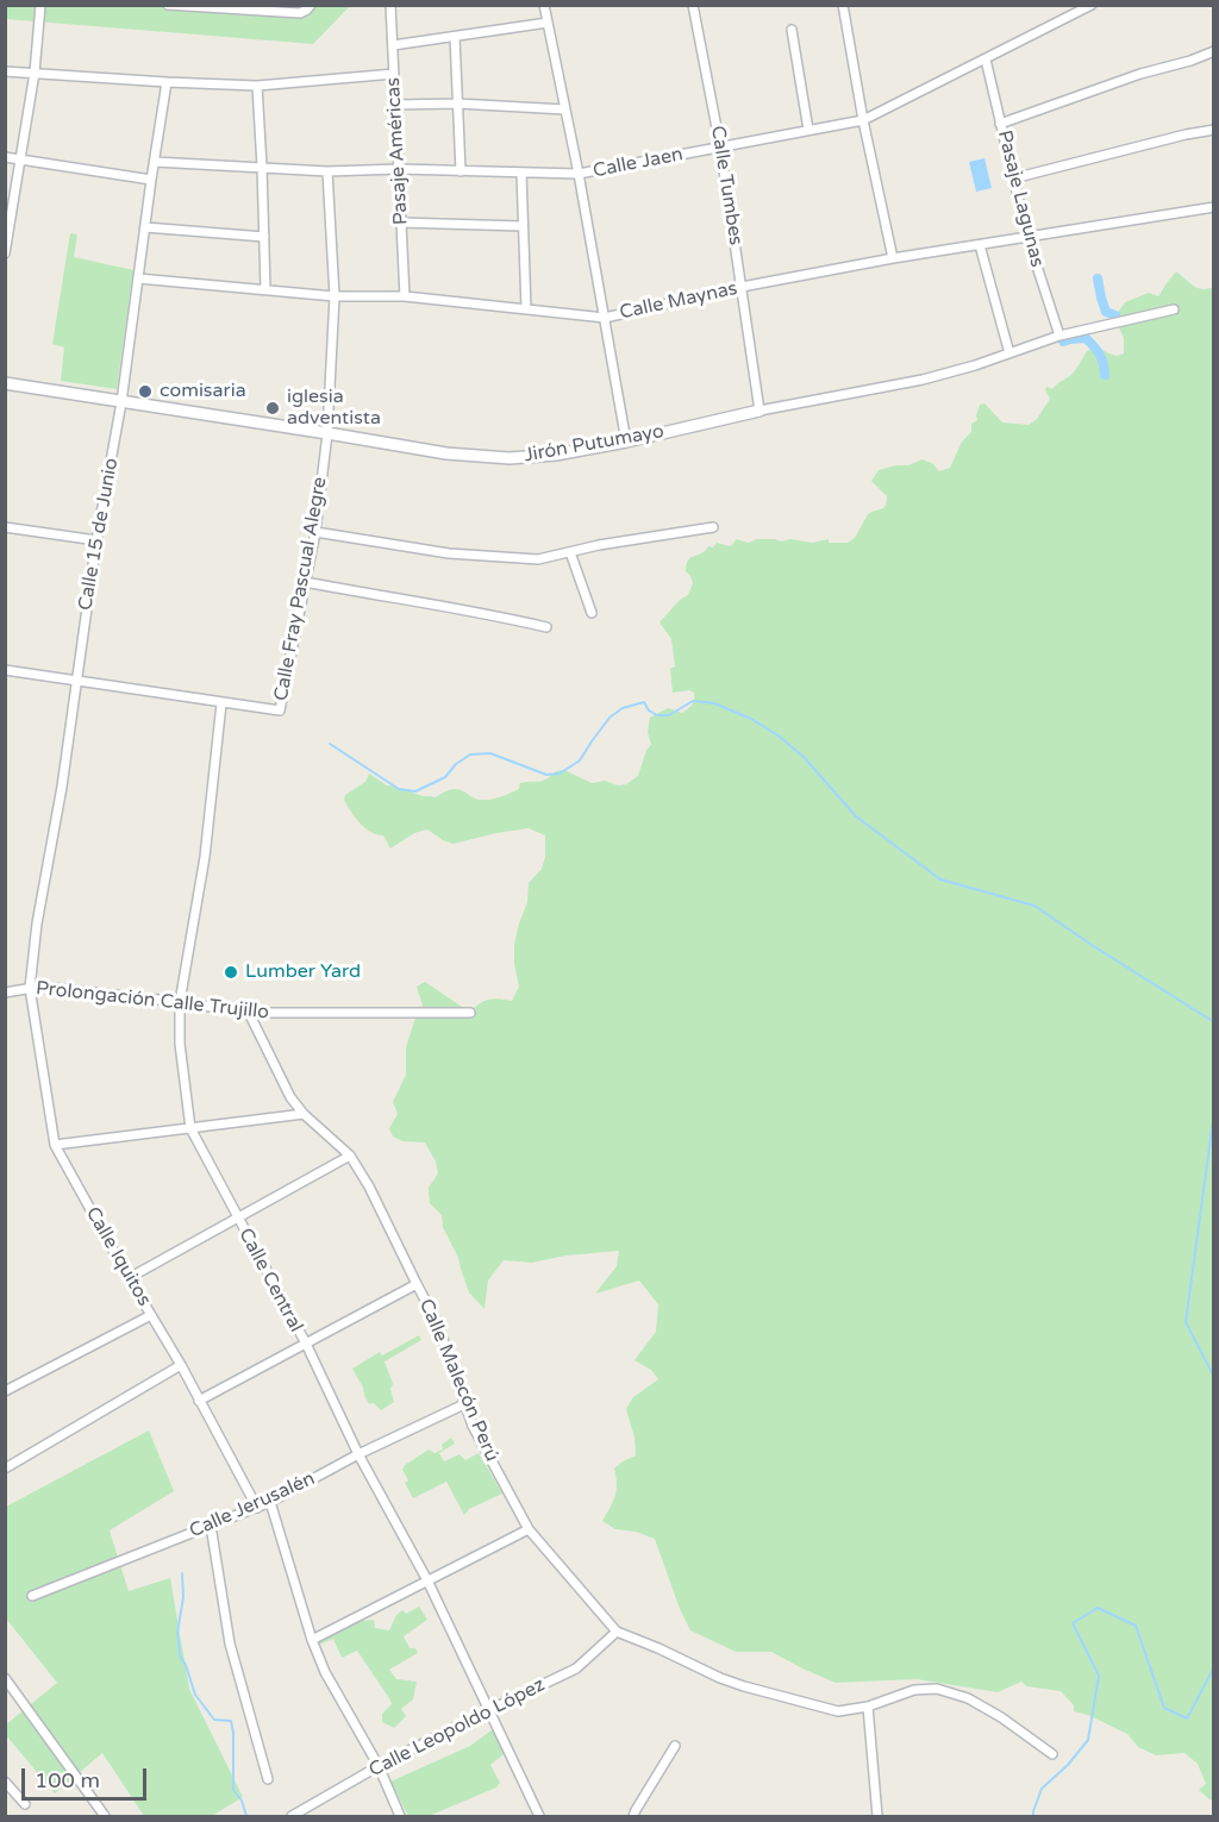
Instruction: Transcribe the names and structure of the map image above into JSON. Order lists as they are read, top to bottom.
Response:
{
  "streets": {
    "street": [
      "Pasaje Américas",
      "Calle Jaen",
      "Calle Tumbes",
      "Pasaje Lagunas",
      "Calle Maynas",
      "Jirón Putumayo",
      "Calle 15 de Junio",
      "Calle Fray Pascual Alegre",
      "Prolongación Calle Trujillo",
      "Calle Iquitos",
      "Calle Central",
      "Calle Malecón Perú",
      "Calle Jerusalén",
      "Calle Leopoldo López"
    ]
  },
  "crossings": [
    ["Pasaje Américas", "Calle Jaen"],
    ["Pasaje Américas", "Calle Maynas"],
    ["Calle Jaen", "Calle Tumbes"],
    ["Calle Jaen", "Pasaje Lagunas"],
    ["Calle Jaen", "Calle 15 de Junio"],
    ["Calle Jaen", "Calle Fray Pascual Alegre"],
    ["Calle Tumbes", "Calle Maynas"],
    ["Calle Tumbes", "Jirón Putumayo"],
    ["Pasaje Lagunas", "Calle Maynas"],
    ["Pasaje Lagunas", "Jirón Putumayo"],
    ["Calle Maynas", "Calle 15 de Junio"],
    ["Calle Maynas", "Calle Fray Pascual Alegre"],
    ["Jirón Putumayo", "Calle 15 de Junio"],
    ["Jirón Putumayo", "Calle Fray Pascual Alegre"],
    ["Calle 15 de Junio", "Prolongación Calle Trujillo"],
    ["Calle 15 de Junio", "Calle Iquitos"],
    ["Calle Fray Pascual Alegre", "Calle Central"],
    ["Prolongación Calle Trujillo", "Calle Iquitos"],
    ["Prolongación Calle Trujillo", "Calle Central"],
    ["Prolongación Calle Trujillo", "Calle Malecón Perú"],
    ["Calle Iquitos", "Calle Jerusalén"],
    ["Calle Central", "Calle Jerusalén"],
    ["Calle Central", "Calle Leopoldo López"],
    ["Calle Malecón Perú", "Calle Jerusalén"],
    ["Calle Malecón Perú", "Calle Leopoldo López"]
  ],
  "places": ["comisaria", "iglesia adventista", "Lumber Yard"],
  "scale_bar": "100 m"
}
